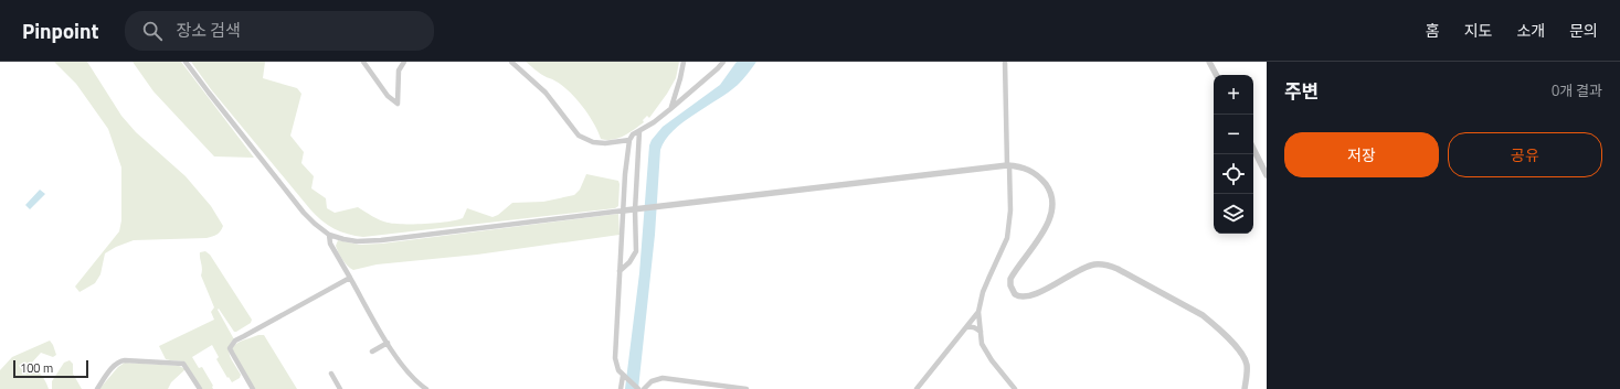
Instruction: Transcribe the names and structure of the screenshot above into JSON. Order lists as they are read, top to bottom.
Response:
{
  "scale_bar": "100 m",
  "page": {
    "header": "Pinpoint",
    "search": "장소 검색",
    "nav": [
      "홈",
      "지도",
      "소개",
      "문의"
    ],
    "heading": ["주변", "0개 결과"],
    "map_buttons": ["+", "−"],
    "buttons": ["저장", "공유"],
    "scale": "100 m"
  }
}
